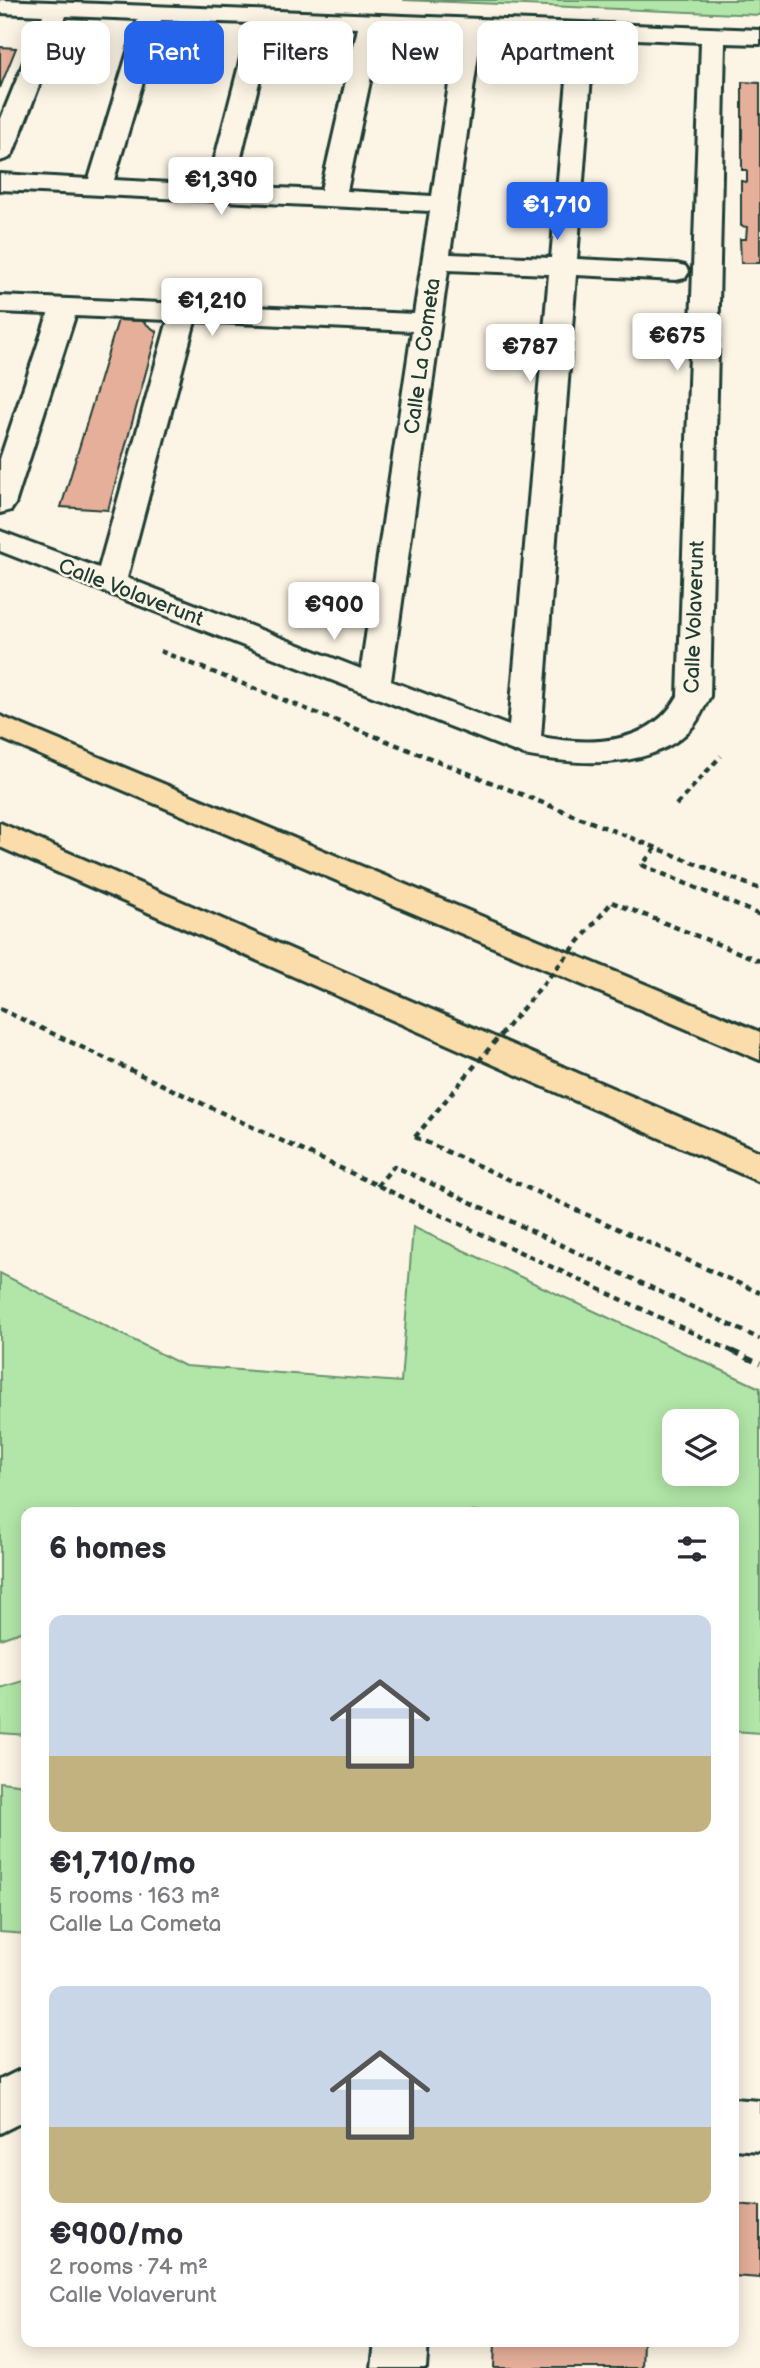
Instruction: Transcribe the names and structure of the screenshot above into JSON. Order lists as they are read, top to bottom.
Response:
{
  "streets": {
    "street": ["Calle La Cometa", "Calle Volaverunt"]
  },
  "crossings": [
    ["Calle La Cometa", "Calle Volaverunt"]
  ],
  "page": {
    "chip": [
      "Buy",
      "Rent",
      "Filters",
      "New",
      "Apartment"
    ],
    "price": [
      "€1,390",
      "€1,710",
      "€1,210",
      "€675",
      "€787",
      "€900"
    ],
    "heading": "6 homes",
    "list": [
      {
        "name": "€1,710/mo",
        "note": "5 rooms · 163 m² · Calle La Cometa"
      },
      {
        "name": "€900/mo",
        "note": "2 rooms · 74 m² · Calle Volaverunt"
      }
    ]
  }
}
